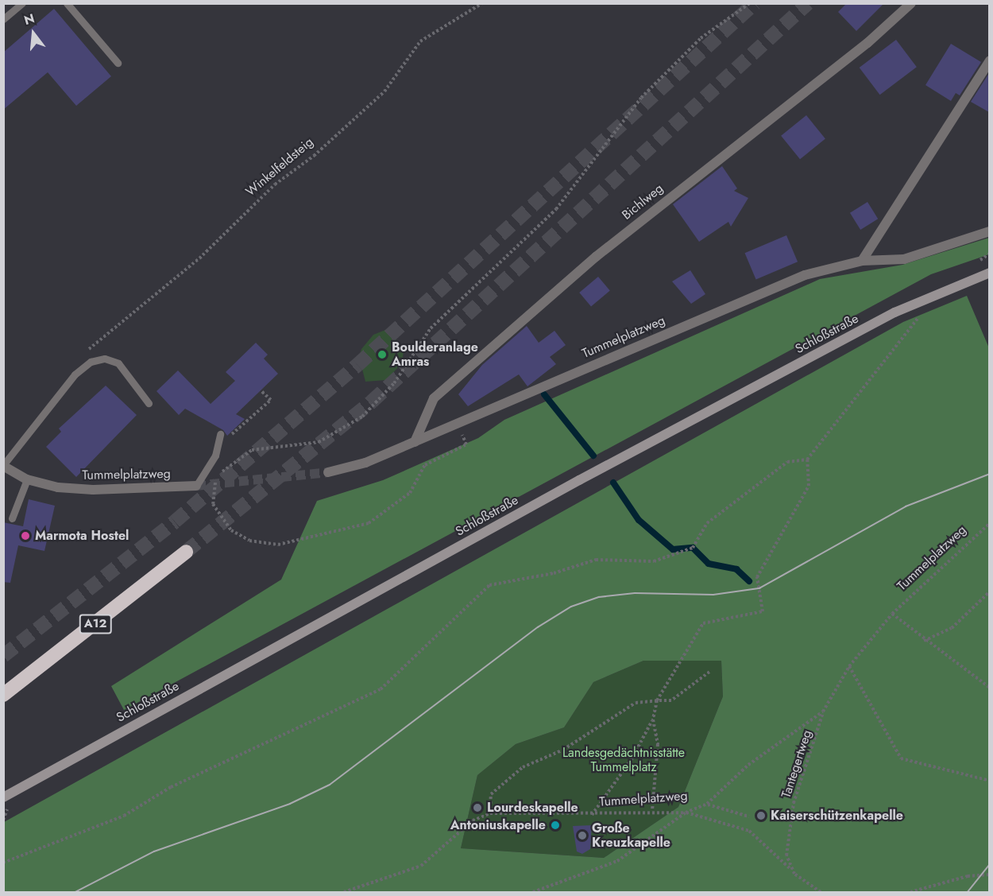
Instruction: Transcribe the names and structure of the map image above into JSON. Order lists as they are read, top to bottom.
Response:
{
  "streets": {
    "highway": ["A12"],
    "main road": ["Schloßstraße"],
    "street": ["Bichlweg", "Tummelplatzweg"],
    "path": ["Winkelfeldsteig", "Tantegertweg"]
  },
  "crossings": [
    ["Bichlweg", "Tummelplatzweg"],
    ["Tummelplatzweg", "Tantegertweg"]
  ],
  "parks": ["Landesgedächtnisstätte Tummelplatz"],
  "places": [
    "Boulderanlage Amras",
    "Marmota Hostel",
    "Lourdeskapelle",
    "Kaiserschützenkapelle",
    "Antoniuskapelle",
    "Große Kreuzkapelle"
  ],
  "north": "top"
}
